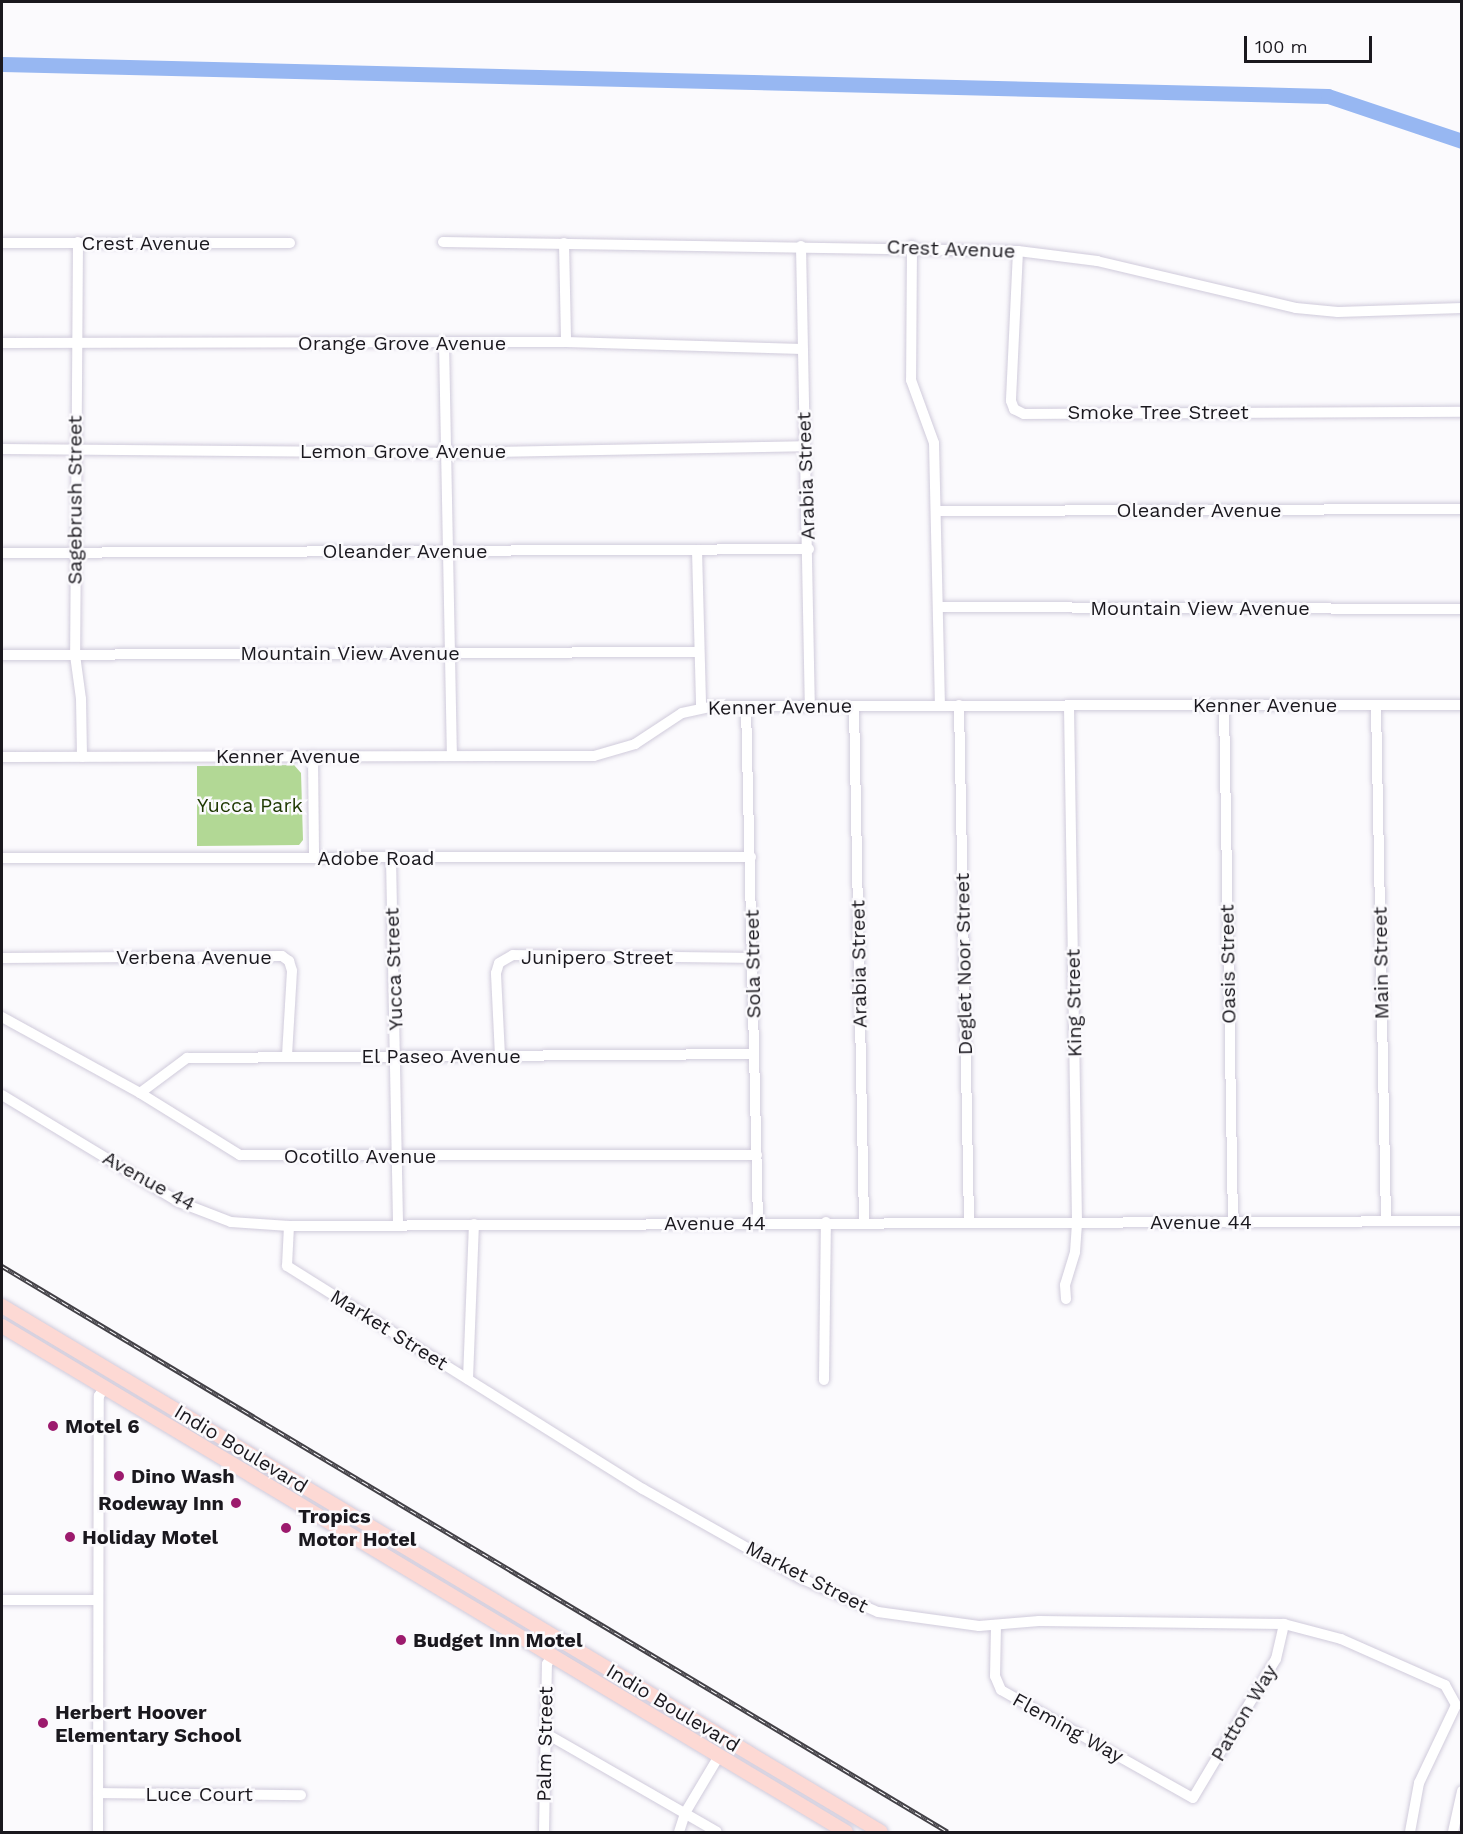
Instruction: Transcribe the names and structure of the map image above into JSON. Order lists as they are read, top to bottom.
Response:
{
  "streets": {
    "main road": ["Indio Boulevard"],
    "street": [
      "Crest Avenue",
      "Orange Grove Avenue",
      "Smoke Tree Street",
      "Lemon Grove Avenue",
      "Arabia Street",
      "Sagebrush Street",
      "Oleander Avenue",
      "Mountain View Avenue",
      "Kenner Avenue",
      "Adobe Road",
      "Verbena Avenue",
      "Junipero Street",
      "Main Street",
      "Sola Street",
      "Deglet Noor Street",
      "Oasis Street",
      "Yucca Street",
      "King Street",
      "El Paseo Avenue",
      "Ocotillo Avenue",
      "Avenue 44",
      "Market Street",
      "Patton Way",
      "Fleming Way",
      "Palm Street",
      "Luce Court"
    ]
  },
  "crossings": [
    ["Crest Avenue", "Smoke Tree Street"],
    ["Crest Avenue", "Arabia Street"],
    ["Crest Avenue", "Sagebrush Street"],
    ["Orange Grove Avenue", "Arabia Street"],
    ["Orange Grove Avenue", "Sagebrush Street"],
    ["Lemon Grove Avenue", "Arabia Street"],
    ["Lemon Grove Avenue", "Sagebrush Street"],
    ["Arabia Street", "Oleander Avenue"],
    ["Arabia Street", "Kenner Avenue"],
    ["Arabia Street", "Avenue 44"],
    ["Sagebrush Street", "Oleander Avenue"],
    ["Sagebrush Street", "Mountain View Avenue"],
    ["Sagebrush Street", "Kenner Avenue"],
    ["Kenner Avenue", "Main Street"],
    ["Kenner Avenue", "Sola Street"],
    ["Kenner Avenue", "Deglet Noor Street"],
    ["Kenner Avenue", "Oasis Street"],
    ["Kenner Avenue", "King Street"],
    ["Adobe Road", "Sola Street"],
    ["Adobe Road", "Yucca Street"],
    ["Verbena Avenue", "El Paseo Avenue"],
    ["Junipero Street", "Sola Street"],
    ["Junipero Street", "El Paseo Avenue"],
    ["Main Street", "Avenue 44"],
    ["Sola Street", "El Paseo Avenue"],
    ["Sola Street", "Ocotillo Avenue"],
    ["Sola Street", "Avenue 44"],
    ["Deglet Noor Street", "Avenue 44"],
    ["Oasis Street", "Avenue 44"],
    ["Yucca Street", "El Paseo Avenue"],
    ["Yucca Street", "Ocotillo Avenue"],
    ["Yucca Street", "Avenue 44"],
    ["King Street", "Avenue 44"],
    ["El Paseo Avenue", "Ocotillo Avenue"],
    ["Avenue 44", "Market Street"],
    ["Market Street", "Patton Way"],
    ["Market Street", "Fleming Way"],
    ["Indio Boulevard", "Palm Street"],
    ["Patton Way", "Fleming Way"]
  ],
  "parks": ["Yucca Park"],
  "places": [
    "Motel 6",
    "Dino Wash",
    "Rodeway Inn",
    "Tropics Motor Hotel",
    "Holiday Motel",
    "Budget Inn Motel",
    "Herbert Hoover Elementary School"
  ],
  "scale_bar": "100 m"
}
